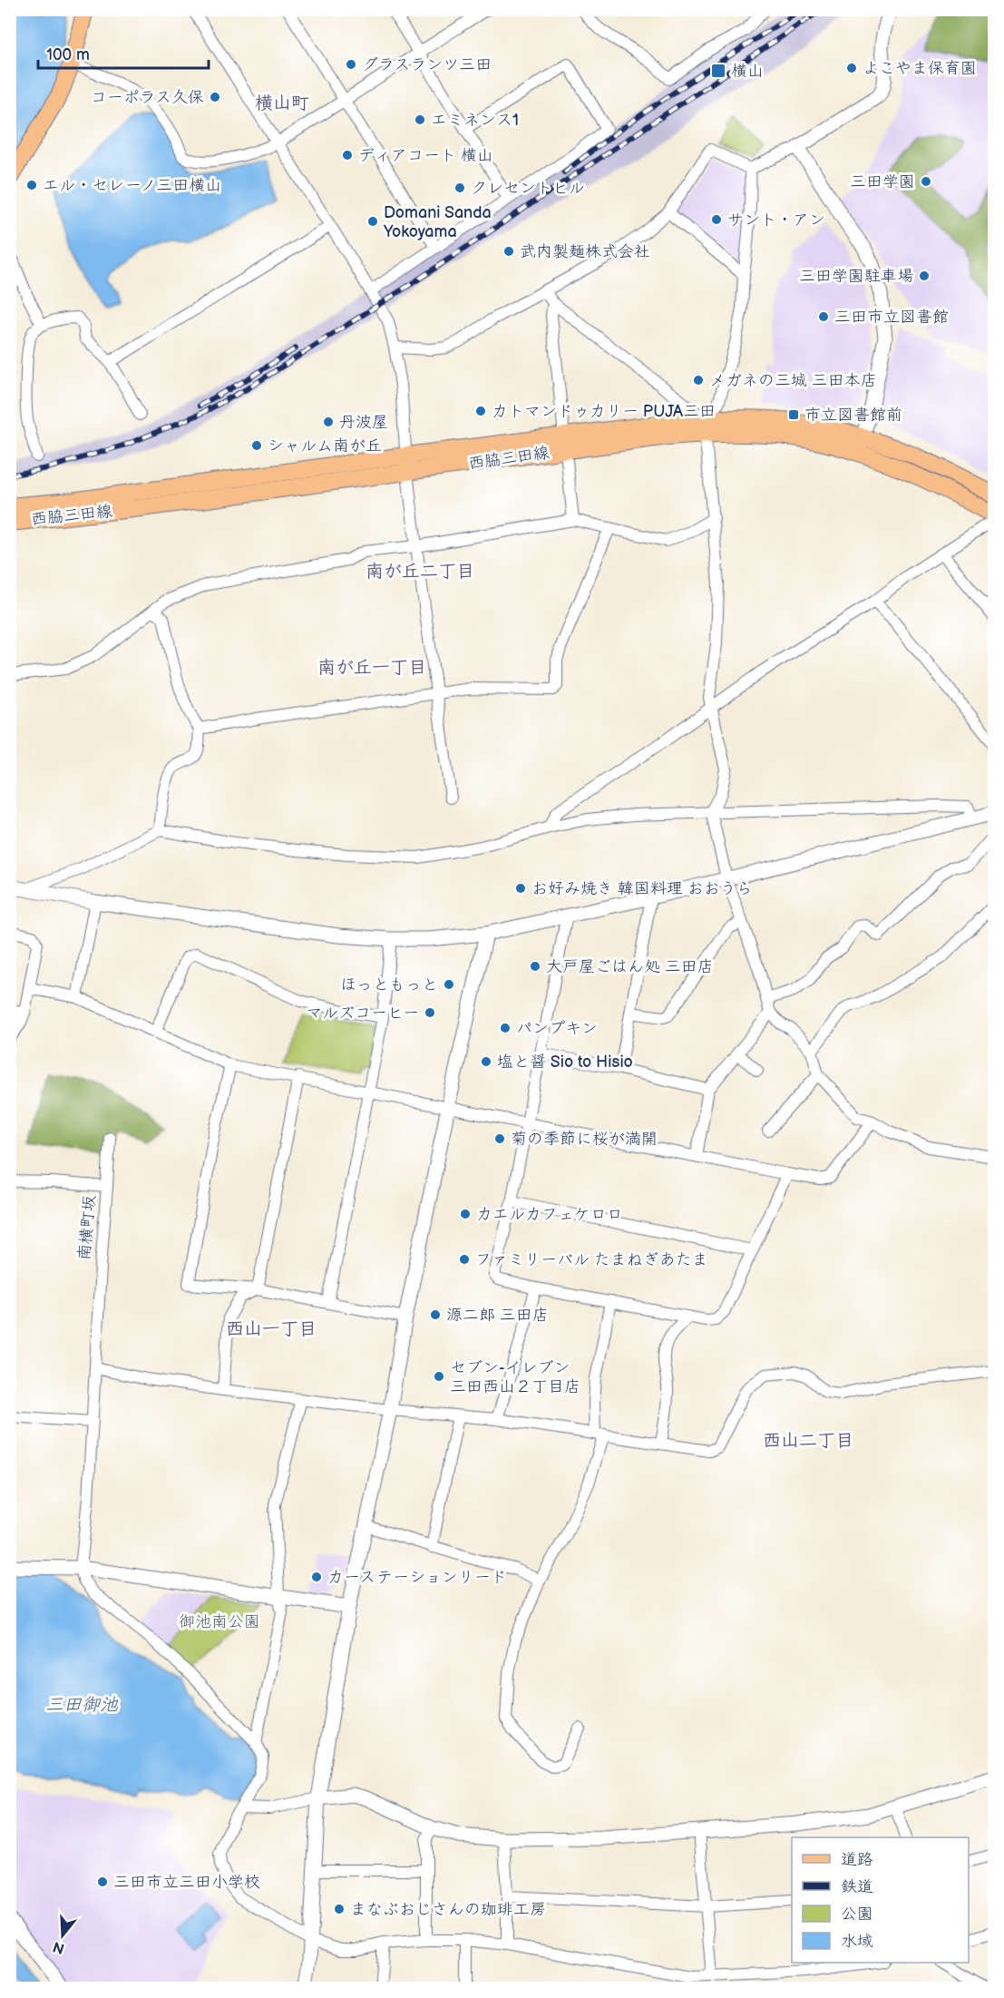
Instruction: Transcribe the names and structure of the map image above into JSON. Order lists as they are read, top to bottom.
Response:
{
  "streets": {
    "main road": ["西脇三田線"],
    "street": ["南横町坂"]
  },
  "districts": [
    "横山町",
    "南が丘二丁目",
    "南が丘一丁目",
    "西山一丁目",
    "西山二丁目"
  ],
  "water": ["三田御池"],
  "parks": ["御池南公園"],
  "places": {
    "other": [
      "グラスランツ三田",
      "よこやま保育園",
      "コーポラス久保",
      "エミネンス1",
      "ディアコート 横山",
      "三田学園",
      "エル・セレーノ三田横山",
      "クレセントヒル",
      "サント・アン",
      "Domani Sanda Yokoyama",
      "武内製麺株式会社",
      "三田学園駐車場",
      "三田市立図書館",
      "メガネの三城 三田本店",
      "カトマンドゥカリー PUJA三田",
      "丹波屋",
      "シャルム南が丘",
      "お好み焼き 韓国料理 おおうら",
      "大戸屋ごはん処 三田店",
      "ほっともっと",
      "マルズコーヒー",
      "パンプキン",
      "塩と醤 Sio to Hisio",
      "菊の季節に桜が満開",
      "カエルカフェケロロ",
      "ファミリーバル たまねぎあたま",
      "源二郎 三田店",
      "セブン-イレブン 三田西山２丁目店",
      "カーステーションリード",
      "三田市立三田小学校",
      "まなぶおじさんの珈琲工房"
    ],
    "transit": ["横山", "市立図書館前"]
  },
  "legend": [
    "道路",
    "鉄道",
    "公園",
    "水域"
  ],
  "scale_bar": "100 m",
  "north": "bottom"
}
